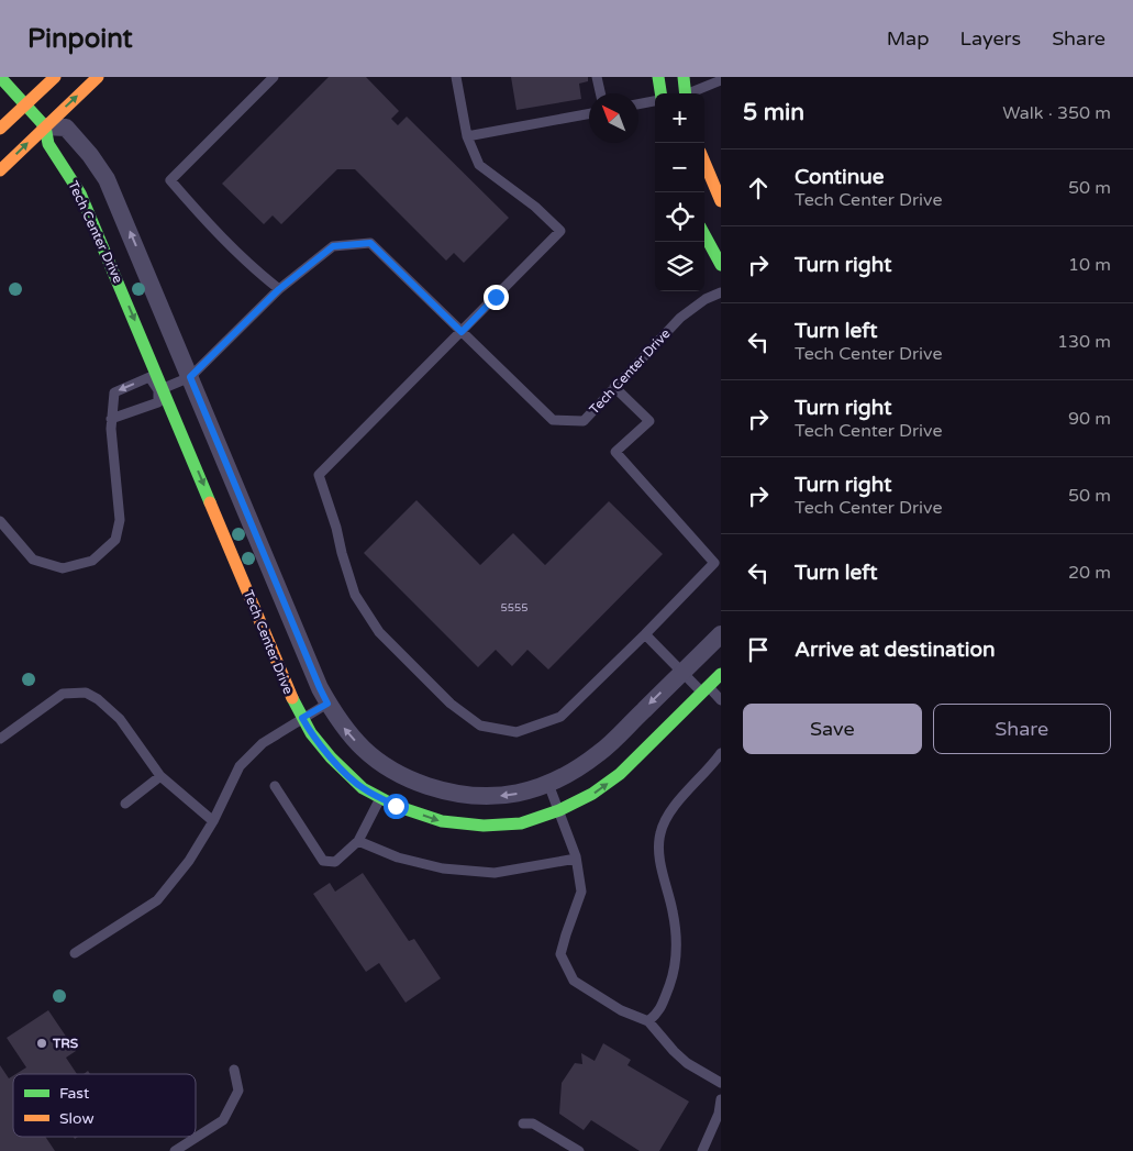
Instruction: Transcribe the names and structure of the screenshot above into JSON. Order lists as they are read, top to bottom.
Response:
{
  "streets": {
    "street": ["Tech Center Drive"]
  },
  "places": ["TRS"],
  "house_numbers": ["5555"],
  "legend": ["Fast", "Slow"],
  "north": "top left",
  "page": {
    "header": "Pinpoint",
    "nav": ["Map", "Layers", "Share"],
    "heading": ["5 min", "Walk · 350 m"],
    "map_buttons": ["+", "−"],
    "list": [
      ["Continue", "Tech Center Drive", "50 m"],
      ["Turn right", "10 m"],
      ["Turn left", "Tech Center Drive", "130 m"],
      ["Turn right", "Tech Center Drive", "90 m"],
      ["Turn right", "Tech Center Drive", "50 m"],
      ["Turn left", "20 m"],
      "Arrive at destination"
    ],
    "buttons": ["Save", "Share"]
  }
}
